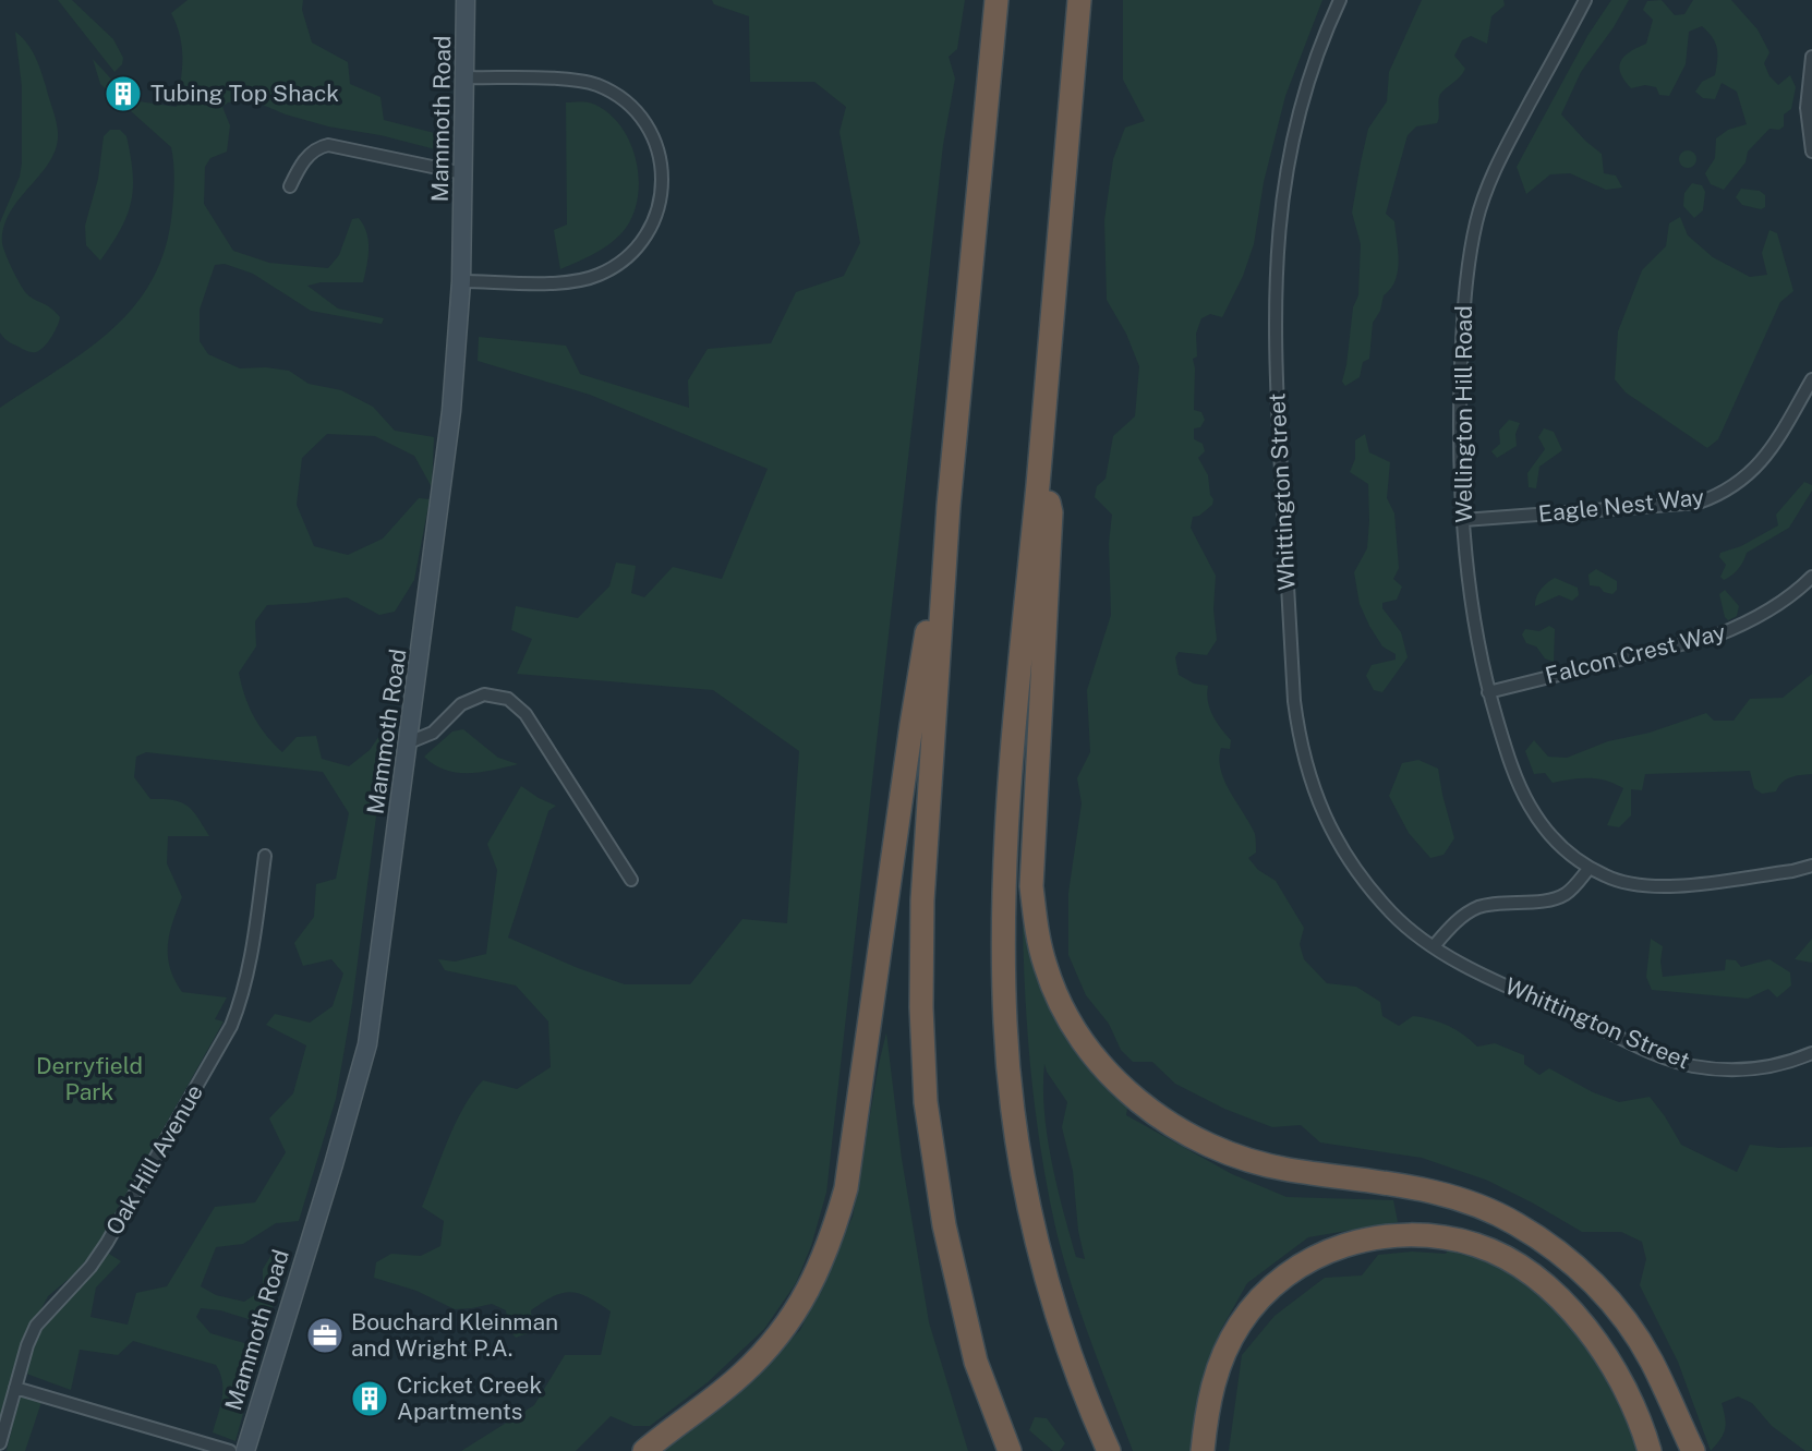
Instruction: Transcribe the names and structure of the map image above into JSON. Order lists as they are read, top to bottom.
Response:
{
  "streets": {
    "main road": ["Mammoth Road"],
    "street": [
      "Wellington Hill Road",
      "Whittington Street",
      "Eagle Nest Way",
      "Falcon Crest Way",
      "Oak Hill Avenue"
    ]
  },
  "crossings": [
    ["Wellington Hill Road", "Eagle Nest Way"],
    ["Wellington Hill Road", "Falcon Crest Way"]
  ],
  "parks": ["Derryfield Park"],
  "places": {
    "building": ["Tubing Top Shack", "Cricket Creek Apartments"],
    "office": ["Bouchard Kleinman and Wright P.A."]
  }
}
